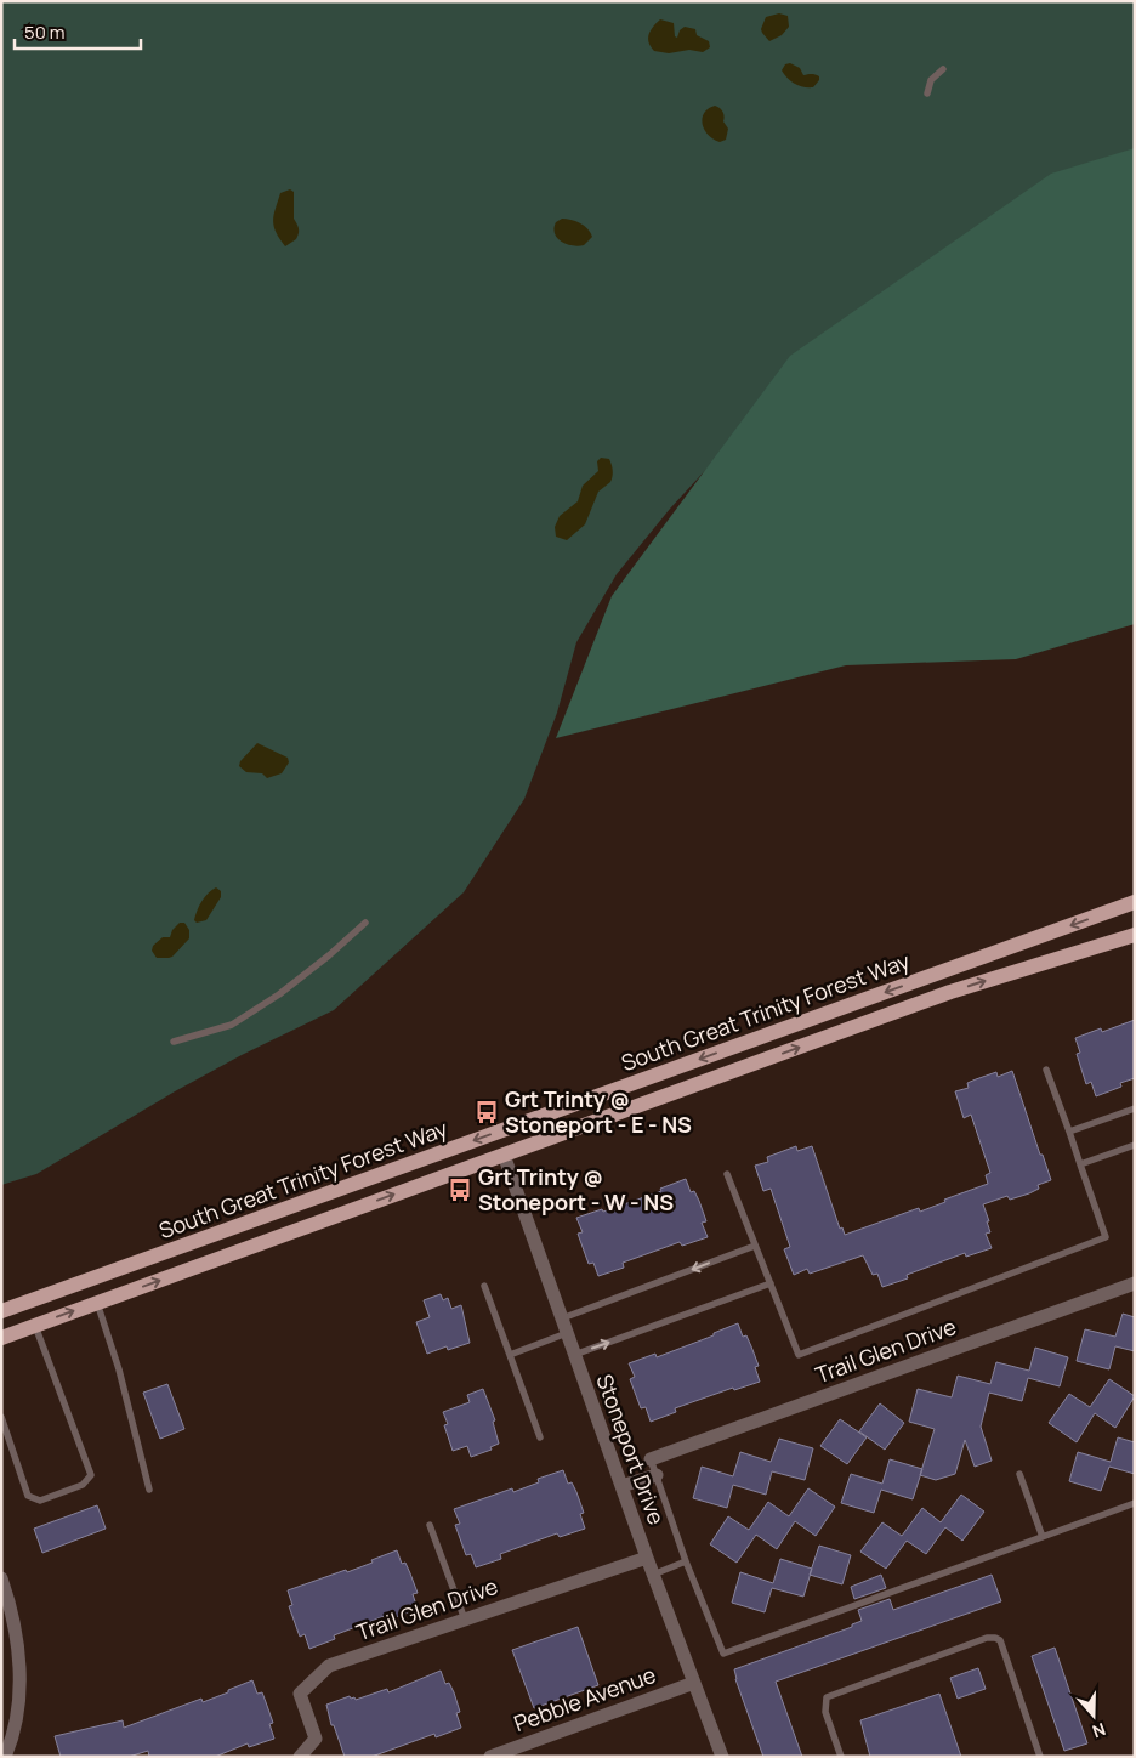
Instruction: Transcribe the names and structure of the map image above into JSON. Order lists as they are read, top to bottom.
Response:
{
  "streets": {
    "main road": ["South Great Trinity Forest Way"],
    "street": ["Trail Glen Drive", "Stoneport Drive", "Pebble Avenue"]
  },
  "crossings": [
    ["South Great Trinity Forest Way", "Stoneport Drive"],
    ["Trail Glen Drive", "Stoneport Drive"],
    ["Stoneport Drive", "Pebble Avenue"]
  ],
  "places": {
    "bus stop": ["Grt Trinty @ Stoneport - E - NS", "Grt Trinty @ Stoneport - W - NS"]
  },
  "scale_bar": "50 m",
  "north": "bottom"
}
